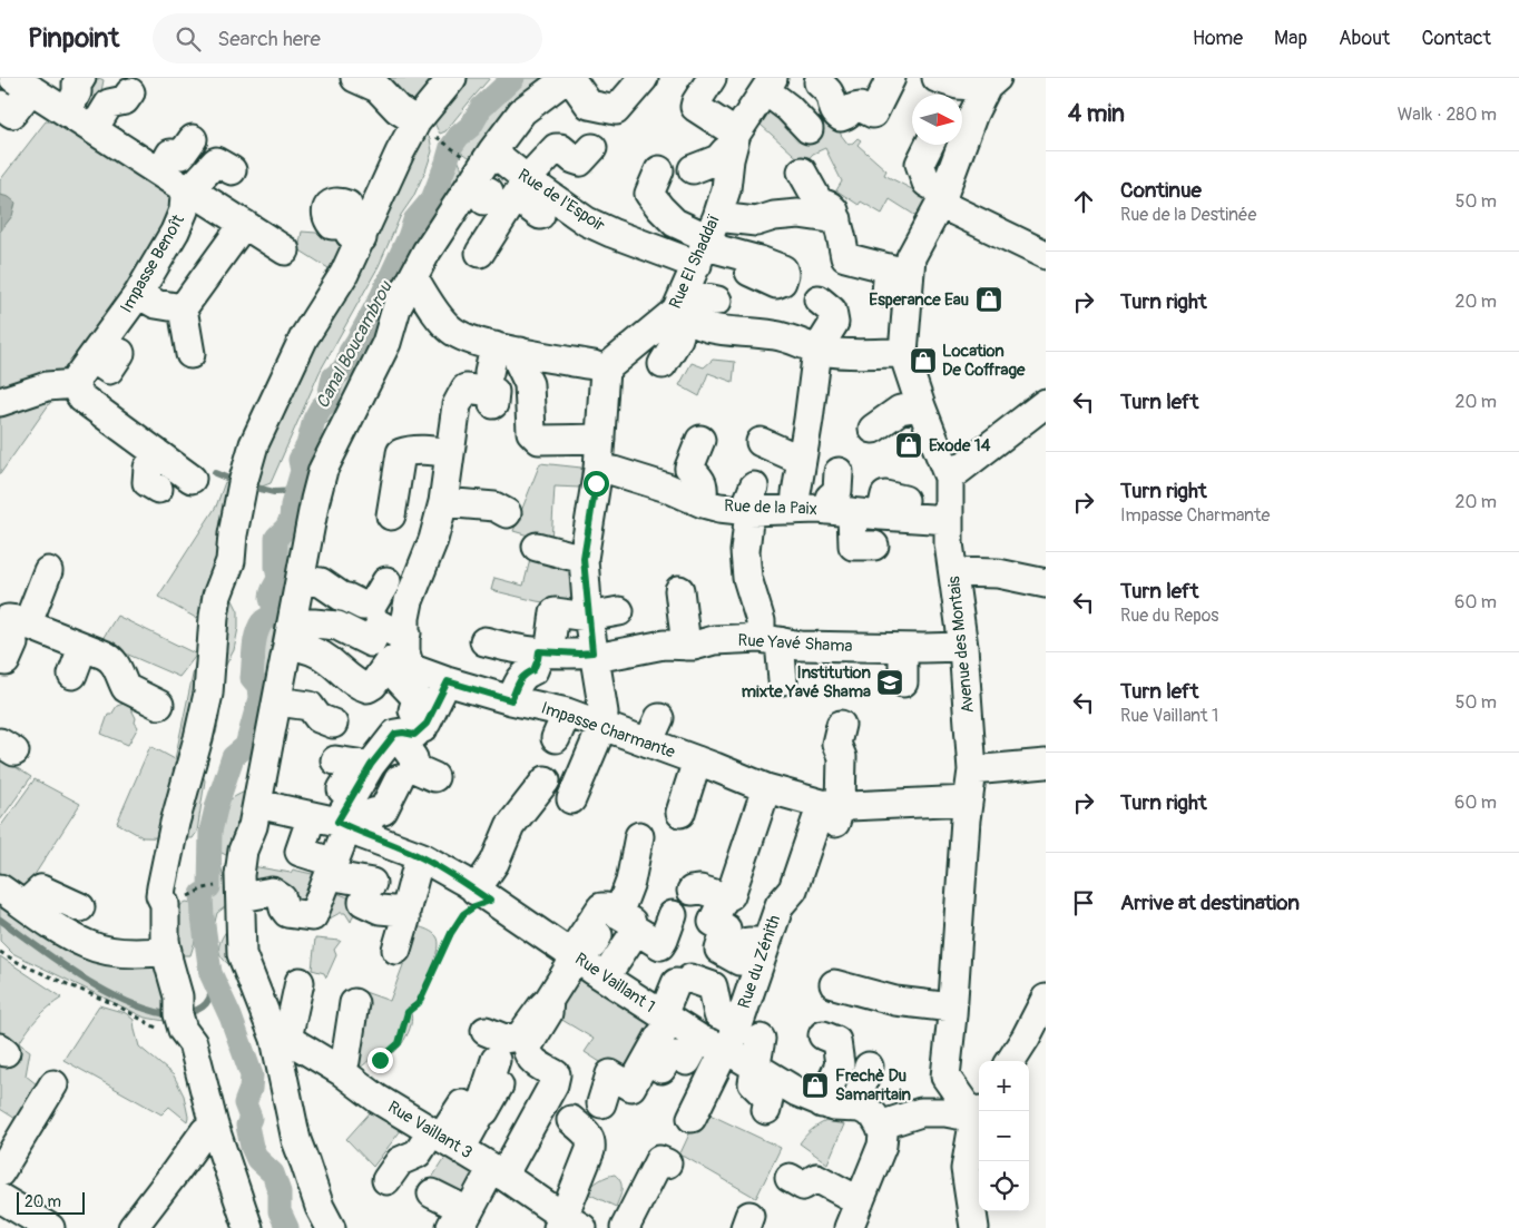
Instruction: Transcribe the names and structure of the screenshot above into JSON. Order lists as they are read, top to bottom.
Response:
{
  "streets": {
    "street": [
      "Rue de l'Espoir",
      "Rue El Shaddaï",
      "Impasse Benoît",
      "Rue de la Paix",
      "Rue Yavé Shama",
      "Avenue des Montais",
      "Impasse Charmante",
      "Rue du Zénith",
      "Rue Vaillant 1",
      "Rue Vaillant 3"
    ]
  },
  "crossings": [
    ["Rue de l'Espoir", "Rue El Shaddaï"],
    ["Rue de la Paix", "Avenue des Montais"],
    ["Rue Yavé Shama", "Avenue des Montais"],
    ["Avenue des Montais", "Impasse Charmante"],
    ["Impasse Charmante", "Rue du Zénith"],
    ["Rue du Zénith", "Rue Vaillant 1"]
  ],
  "water": ["Canal Boucambrou"],
  "places": {
    "shop": [
      "Esperance Eau",
      "Location De Coffrage",
      "Exode 14",
      "Frechè Du Samaritain"
    ],
    "school or university": ["Institution mixte Yavé Shama"]
  },
  "scale_bar": "20 m",
  "north": "right",
  "page": {
    "header": "Pinpoint",
    "search": "Search here",
    "nav": [
      "Home",
      "Map",
      "About",
      "Contact"
    ],
    "heading": ["4 min", "Walk · 280 m"],
    "list": [
      ["Continue", "Rue de la Destinée", "50 m"],
      ["Turn right", "20 m"],
      ["Turn left", "20 m"],
      ["Turn right", "Impasse Charmante", "20 m"],
      ["Turn left", "Rue du Repos", "60 m"],
      ["Turn left", "Rue Vaillant 1", "50 m"],
      ["Turn right", "60 m"],
      "Arrive at destination"
    ],
    "map_buttons": ["+", "−"],
    "scale": "20 m"
  }
}
